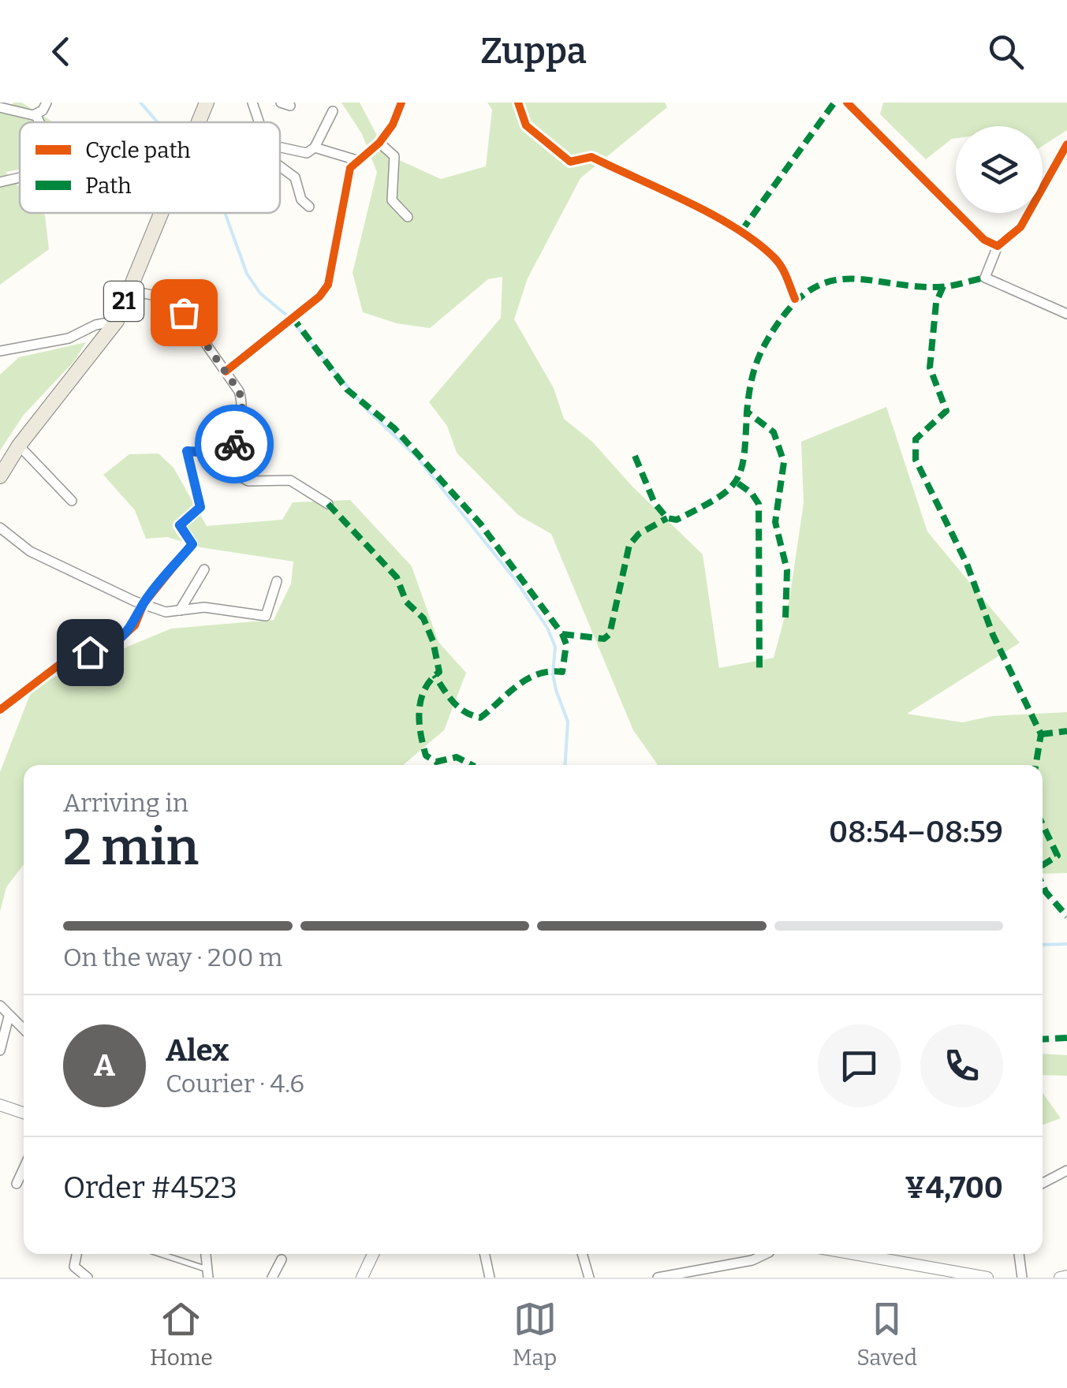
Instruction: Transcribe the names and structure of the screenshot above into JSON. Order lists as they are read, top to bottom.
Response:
{
  "streets": {
    "main road": ["21"]
  },
  "legend": ["Cycle path", "Path"],
  "page": {
    "header": "Zuppa",
    "heading": ["2 min", "Arriving in", "08:54–08:59"],
    "panel": [
      "Alex",
      "Courier · 4.6",
      "Order #4523",
      "¥4,700"
    ],
    "bar": "On the way · 200 m",
    "round": "A",
    "tabs": ["Home", "Map", "Saved"]
  }
}
